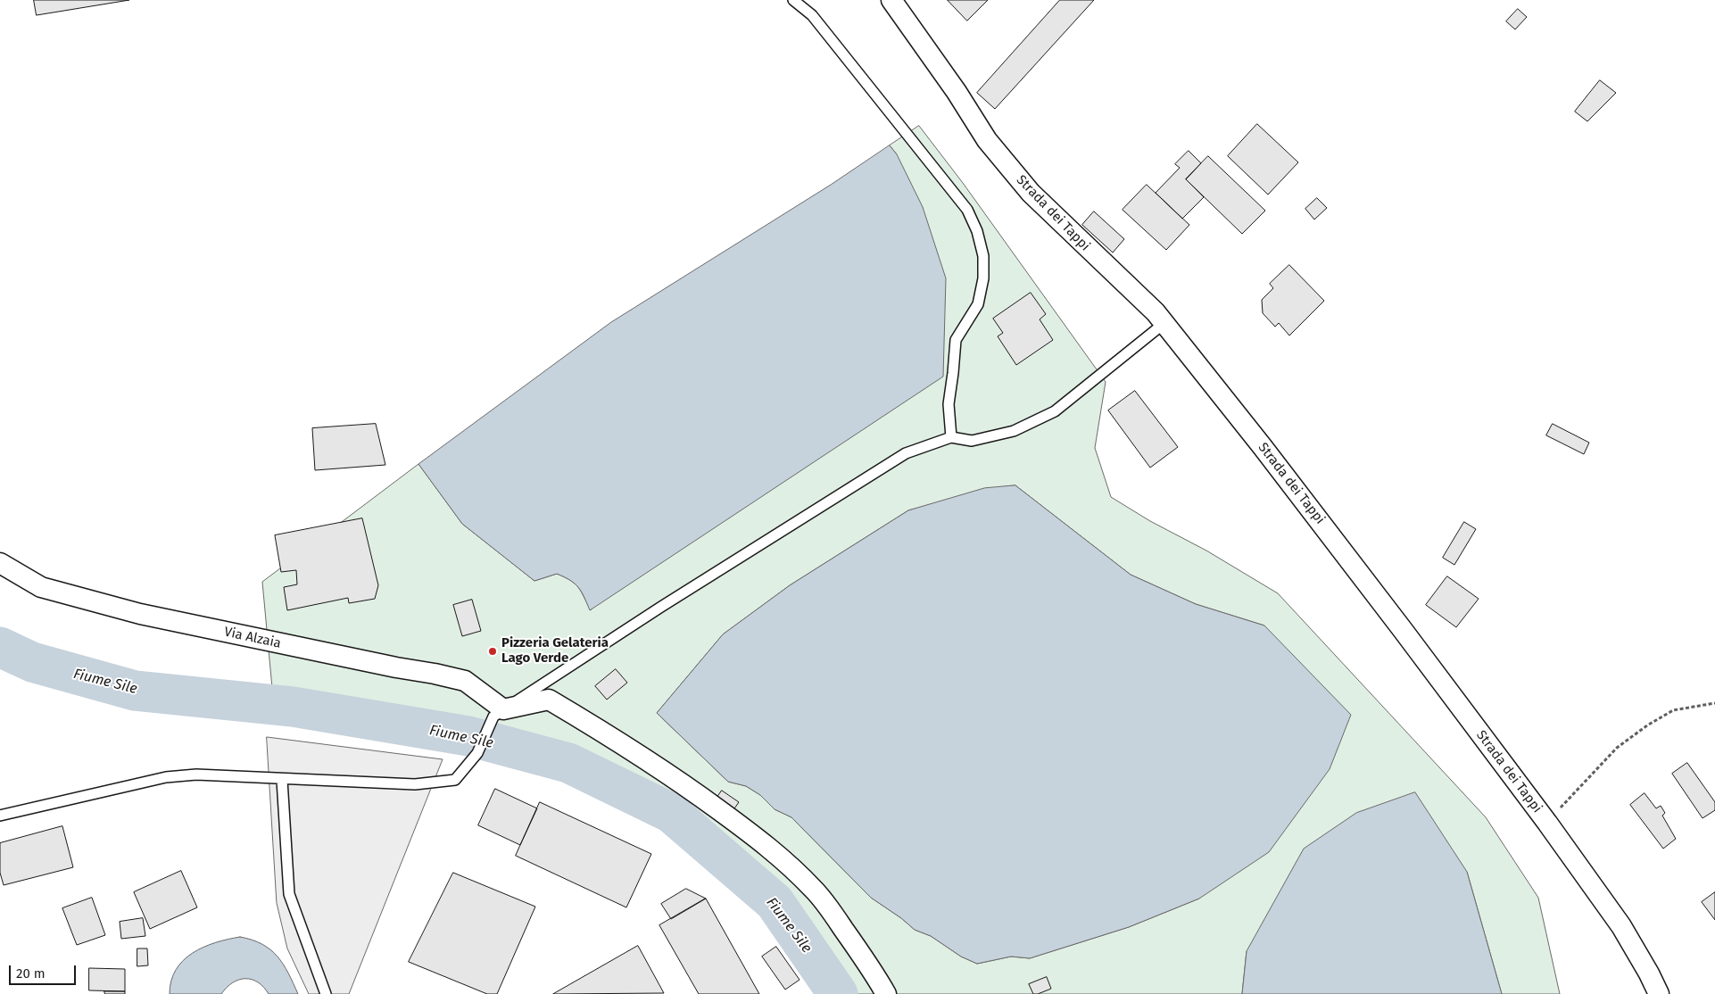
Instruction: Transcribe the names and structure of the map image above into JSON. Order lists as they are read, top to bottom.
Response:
{
  "streets": {
    "street": ["Strada dei Tappi", "Via Alzaia"]
  },
  "water": ["Fiume Sile"],
  "places": ["Pizzeria Gelateria Lago Verde"],
  "scale_bar": "20 m"
}
